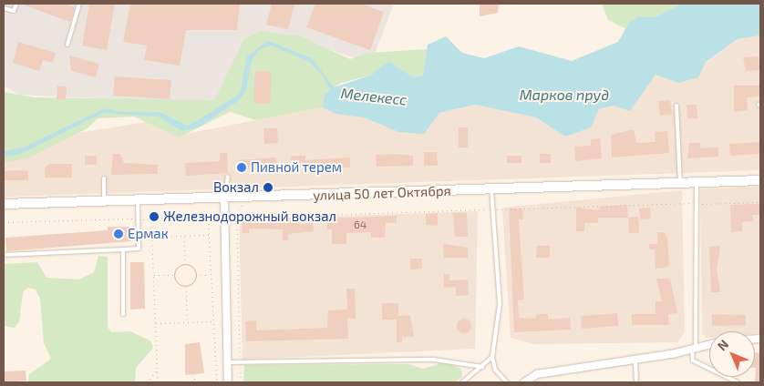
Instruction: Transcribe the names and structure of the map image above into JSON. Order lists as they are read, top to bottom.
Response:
{
  "streets": {
    "main road": ["улица 50 лет Октября"]
  },
  "water": ["Марков пруд", "Мелекесс"],
  "places": [
    "Пивной терем",
    "Вокзал",
    "Железнодорожный вокзал",
    "Ермак"
  ],
  "house_numbers": ["64"],
  "north": "top left"
}
